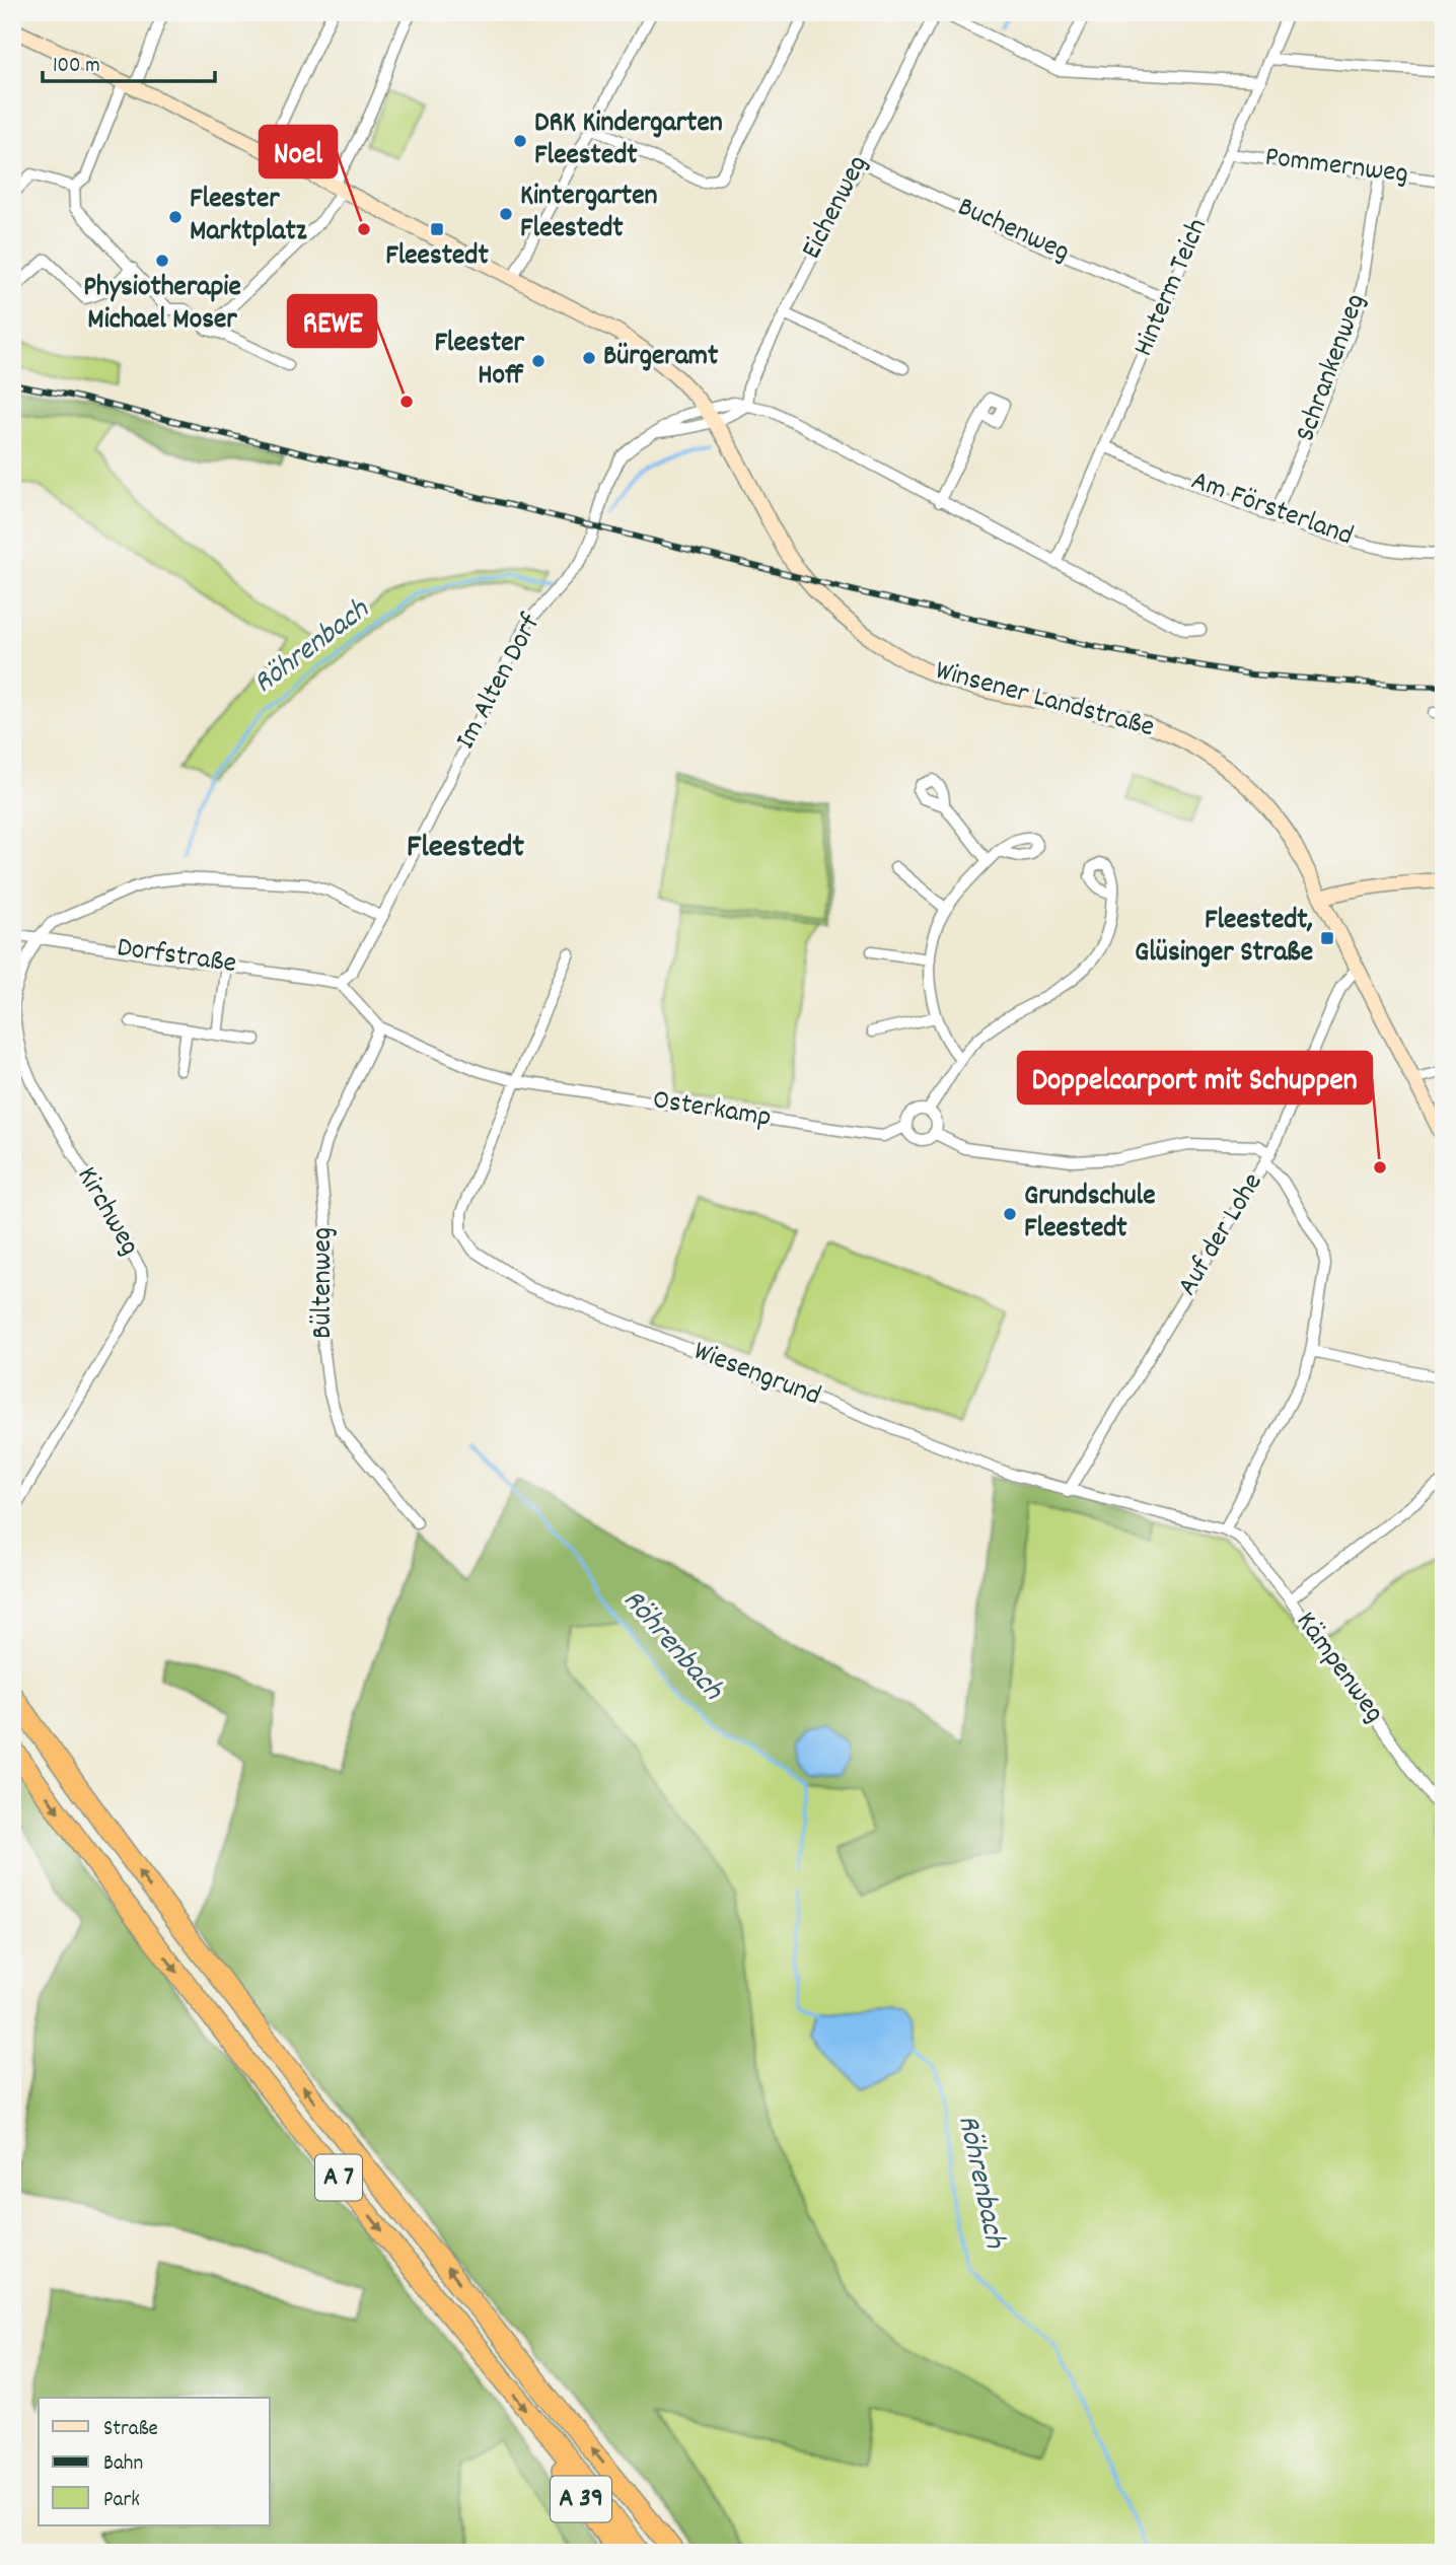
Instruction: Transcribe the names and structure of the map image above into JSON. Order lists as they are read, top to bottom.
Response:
{
  "streets": {
    "highway": ["A 7", "A 39"],
    "street": [
      "Pommernweg",
      "Eichenweg",
      "Buchenweg",
      "Hinterm Teich",
      "Schrankenweg",
      "Am Försterland",
      "Im Alten Dorf",
      "Winsener Landstraße",
      "Dorfstraße",
      "Osterkamp",
      "Kirchweg",
      "Auf der Lohe",
      "Bültenweg",
      "Wiesengrund",
      "Kämpenweg"
    ]
  },
  "crossings": [
    ["Pommernweg", "Hinterm Teich"],
    ["Pommernweg", "Schrankenweg"],
    ["Eichenweg", "Buchenweg"],
    ["Buchenweg", "Hinterm Teich"],
    ["Hinterm Teich", "Am Försterland"],
    ["Schrankenweg", "Am Försterland"],
    ["Im Alten Dorf", "Winsener Landstraße"],
    ["Im Alten Dorf", "Dorfstraße"],
    ["Im Alten Dorf", "Osterkamp"],
    ["Winsener Landstraße", "Auf der Lohe"],
    ["Dorfstraße", "Osterkamp"],
    ["Dorfstraße", "Kirchweg"],
    ["Osterkamp", "Auf der Lohe"],
    ["Osterkamp", "Bültenweg"],
    ["Osterkamp", "Wiesengrund"],
    ["Auf der Lohe", "Wiesengrund"],
    ["Wiesengrund", "Kämpenweg"],
    ["A 7", "A 39"]
  ],
  "districts": ["Fleestedt"],
  "water": ["Röhrenbach"],
  "places": {
    "other": [
      "DRK Kindergarten Fleestedt",
      "Kintergarten Fleestedt",
      "Fleester Marktplatz",
      "Noel",
      "Physiotherapie Michael Moser",
      "Bürgeramt",
      "Fleester Hoff",
      "REWE",
      "Doppelcarport mit Schuppen",
      "Grundschule Fleestedt"
    ],
    "transit": ["Fleestedt", "Fleestedt, Glüsinger Straße"]
  },
  "legend": ["Straße", "Bahn", "Park"],
  "scale_bar": "100 m"
}
